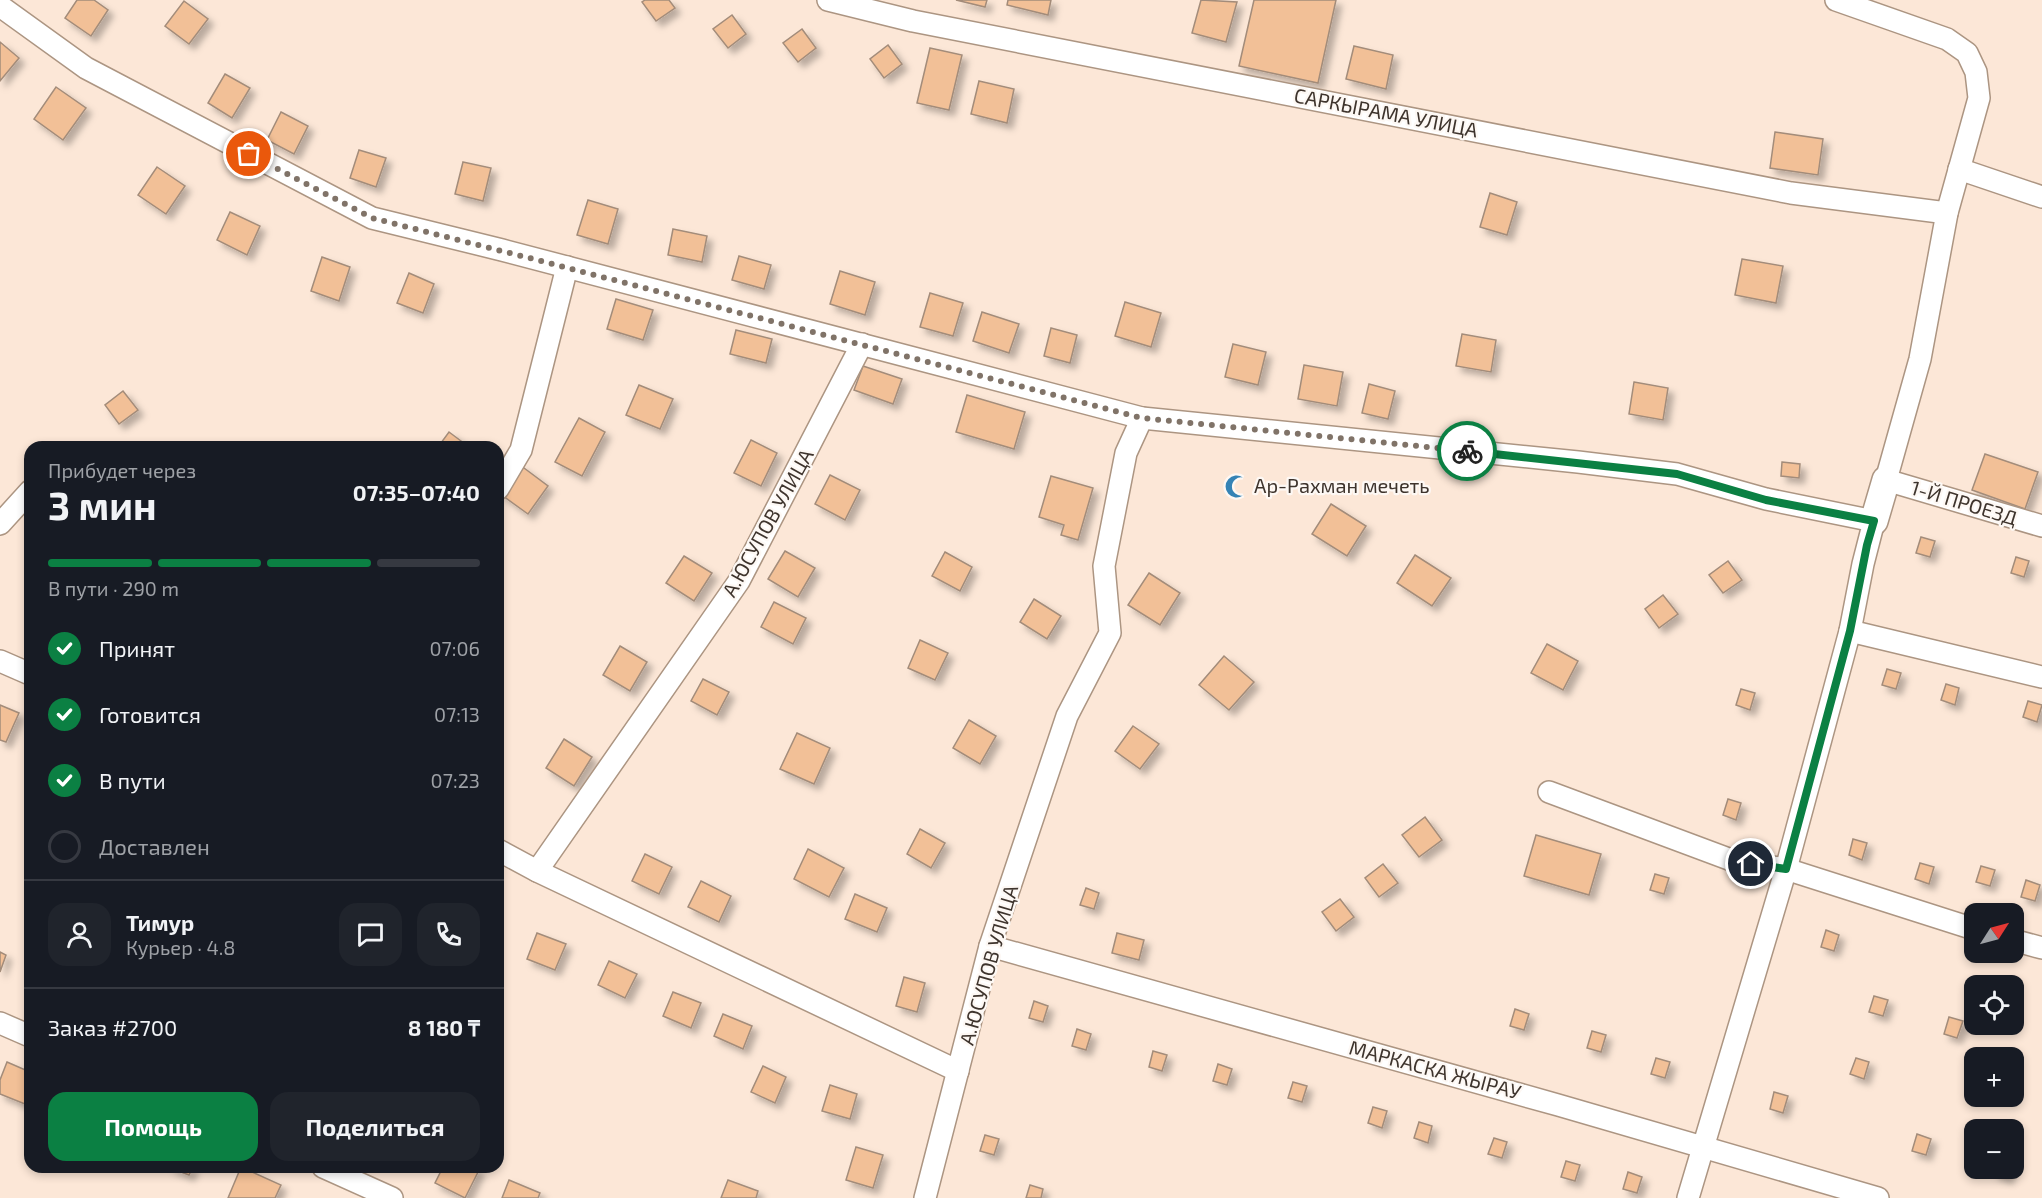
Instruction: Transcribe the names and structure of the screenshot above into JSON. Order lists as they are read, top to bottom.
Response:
{
  "streets": {
    "street": [
      "САРКЫРАМА УЛИЦА",
      "1-Й ПРОЕЗД",
      "А.ЮСУПОВ УЛИЦА",
      "МАРКАСКА ЖЫРАУ"
    ]
  },
  "crossings": [
    ["А.ЮСУПОВ УЛИЦА", "МАРКАСКА ЖЫРАУ"]
  ],
  "places": {
    "mosque": ["Ар-Рахман мечеть"]
  },
  "north": "top right",
  "page": {
    "heading": ["3 мин", "Прибудет через", "07:35–07:40"],
    "panel": [
      "Тимур",
      "Курьер · 4.8",
      "Заказ #2700",
      "8 180 ₸"
    ],
    "bar": "В пути · 290 m",
    "list": [
      ["Принят", "07:06"],
      ["Готовится", "07:13"],
      ["В пути", "07:23"],
      "Доставлен"
    ],
    "map_buttons": ["+", "−"],
    "buttons": ["Помощь", "Поделиться"]
  }
}
